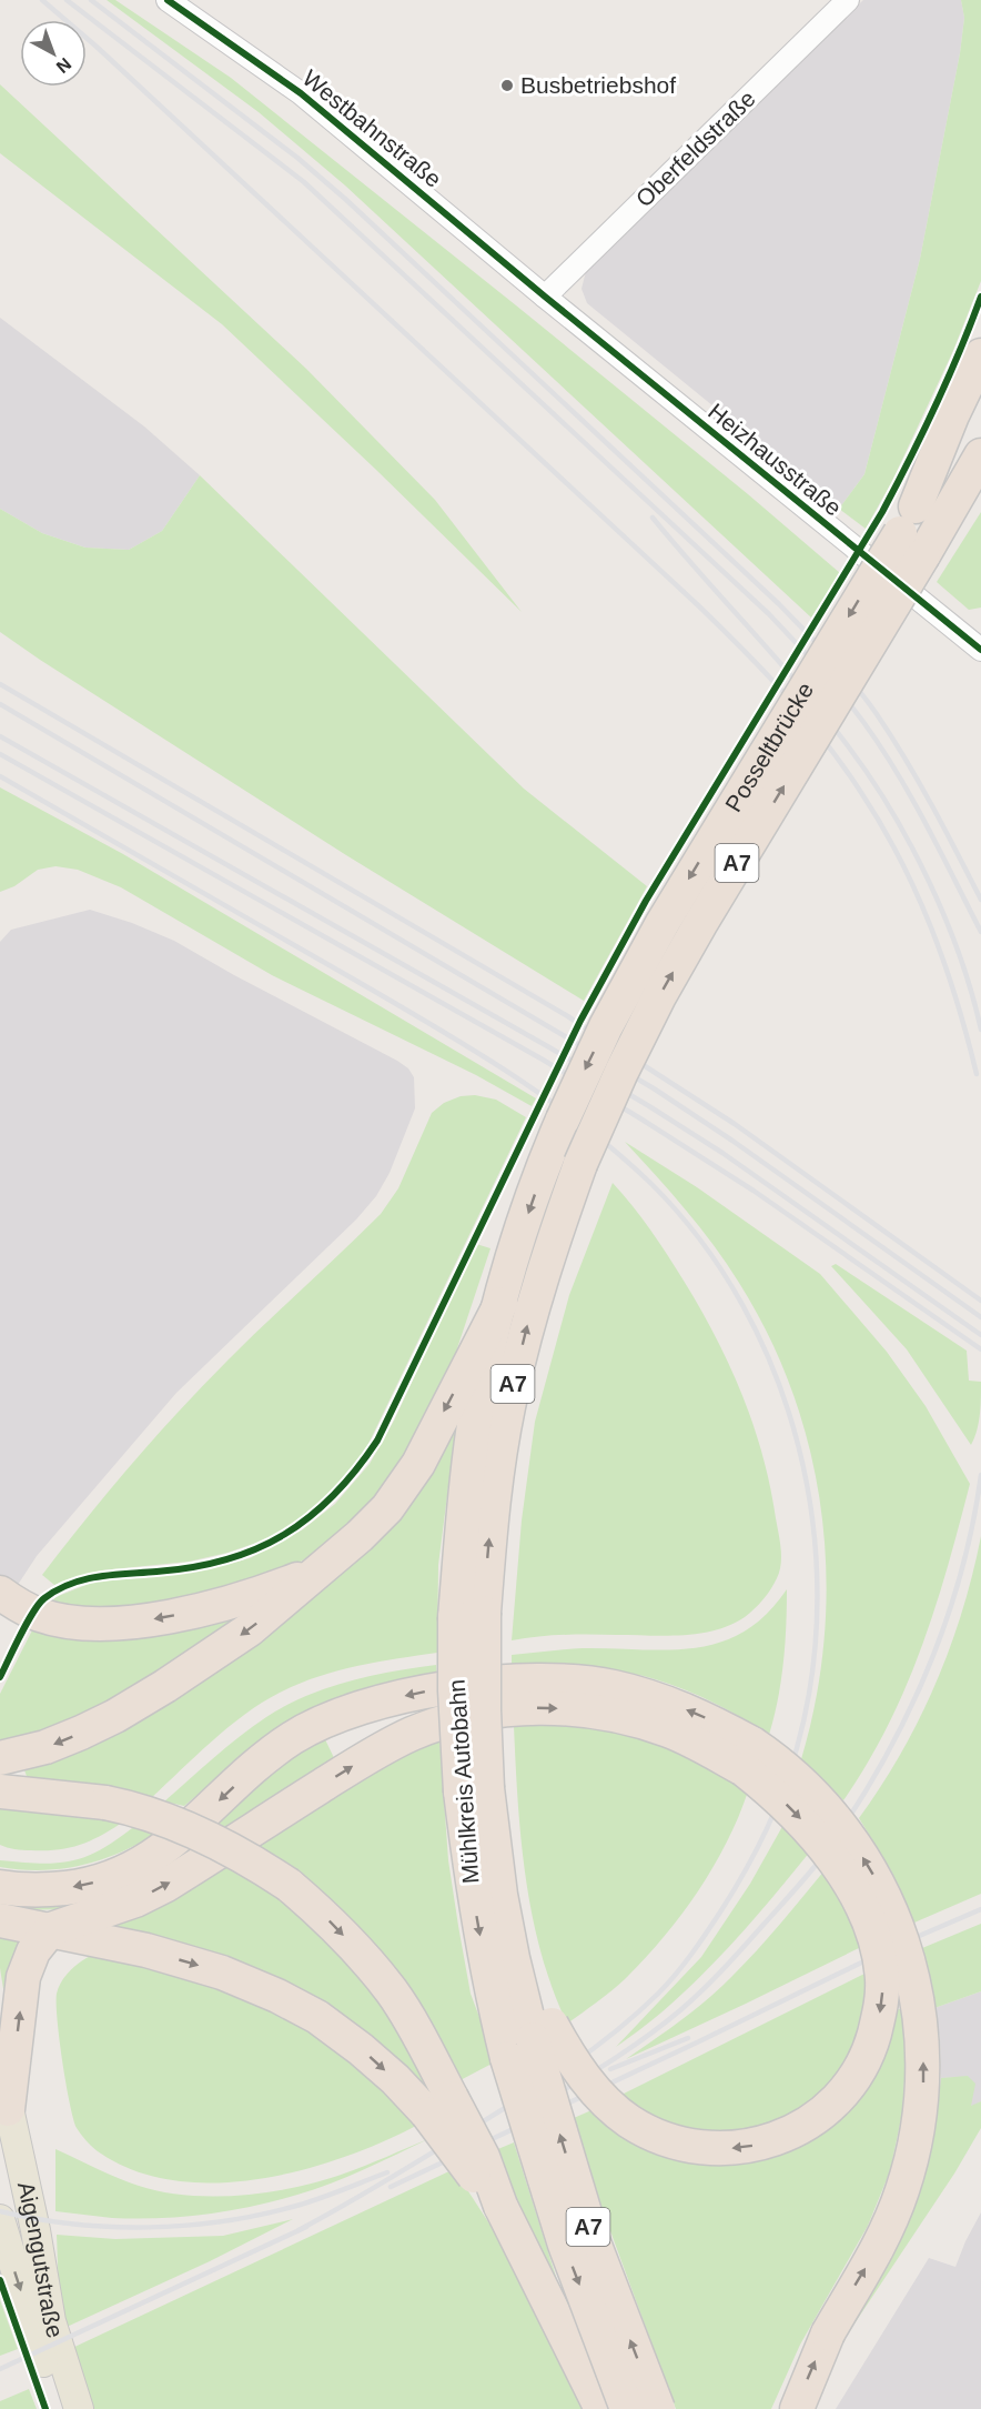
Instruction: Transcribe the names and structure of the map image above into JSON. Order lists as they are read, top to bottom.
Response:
{
  "streets": {
    "highway": ["Posseltbrücke", "A7", "Mühlkreis Autobahn"],
    "main road": ["Aigengutstraße"],
    "street": ["Westbahnstraße", "Oberfeldstraße", "Heizhausstraße"]
  },
  "crossings": [
    ["Westbahnstraße", "Oberfeldstraße"],
    ["Westbahnstraße", "Heizhausstraße"],
    ["Oberfeldstraße", "Heizhausstraße"],
    ["Posseltbrücke", "A7"],
    ["Posseltbrücke", "Mühlkreis Autobahn"]
  ],
  "places": ["Busbetriebshof"],
  "north": "bottom right"
}
